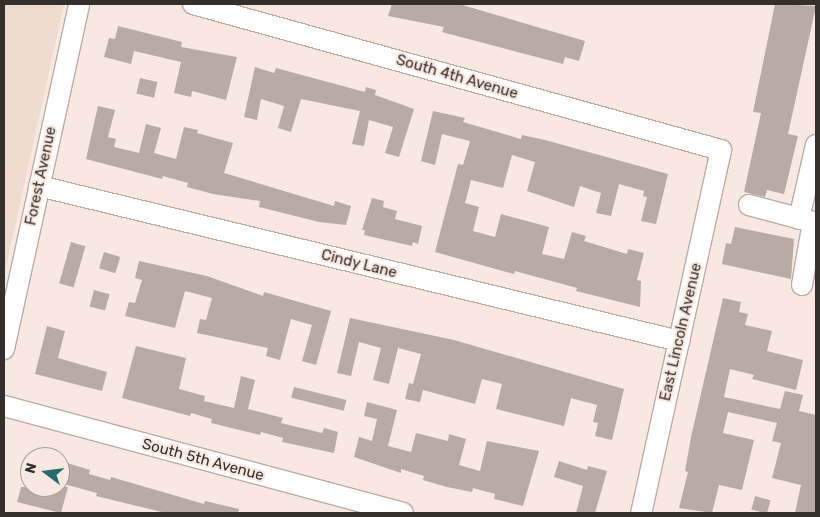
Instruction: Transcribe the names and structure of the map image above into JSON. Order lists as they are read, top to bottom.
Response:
{
  "streets": {
    "street": [
      "South 4th Avenue",
      "Forest Avenue",
      "Cindy Lane",
      "East Lincoln Avenue",
      "South 5th Avenue"
    ]
  },
  "crossings": [
    ["South 4th Avenue", "East Lincoln Avenue"],
    ["Forest Avenue", "Cindy Lane"],
    ["Cindy Lane", "East Lincoln Avenue"]
  ],
  "north": "left"
}
